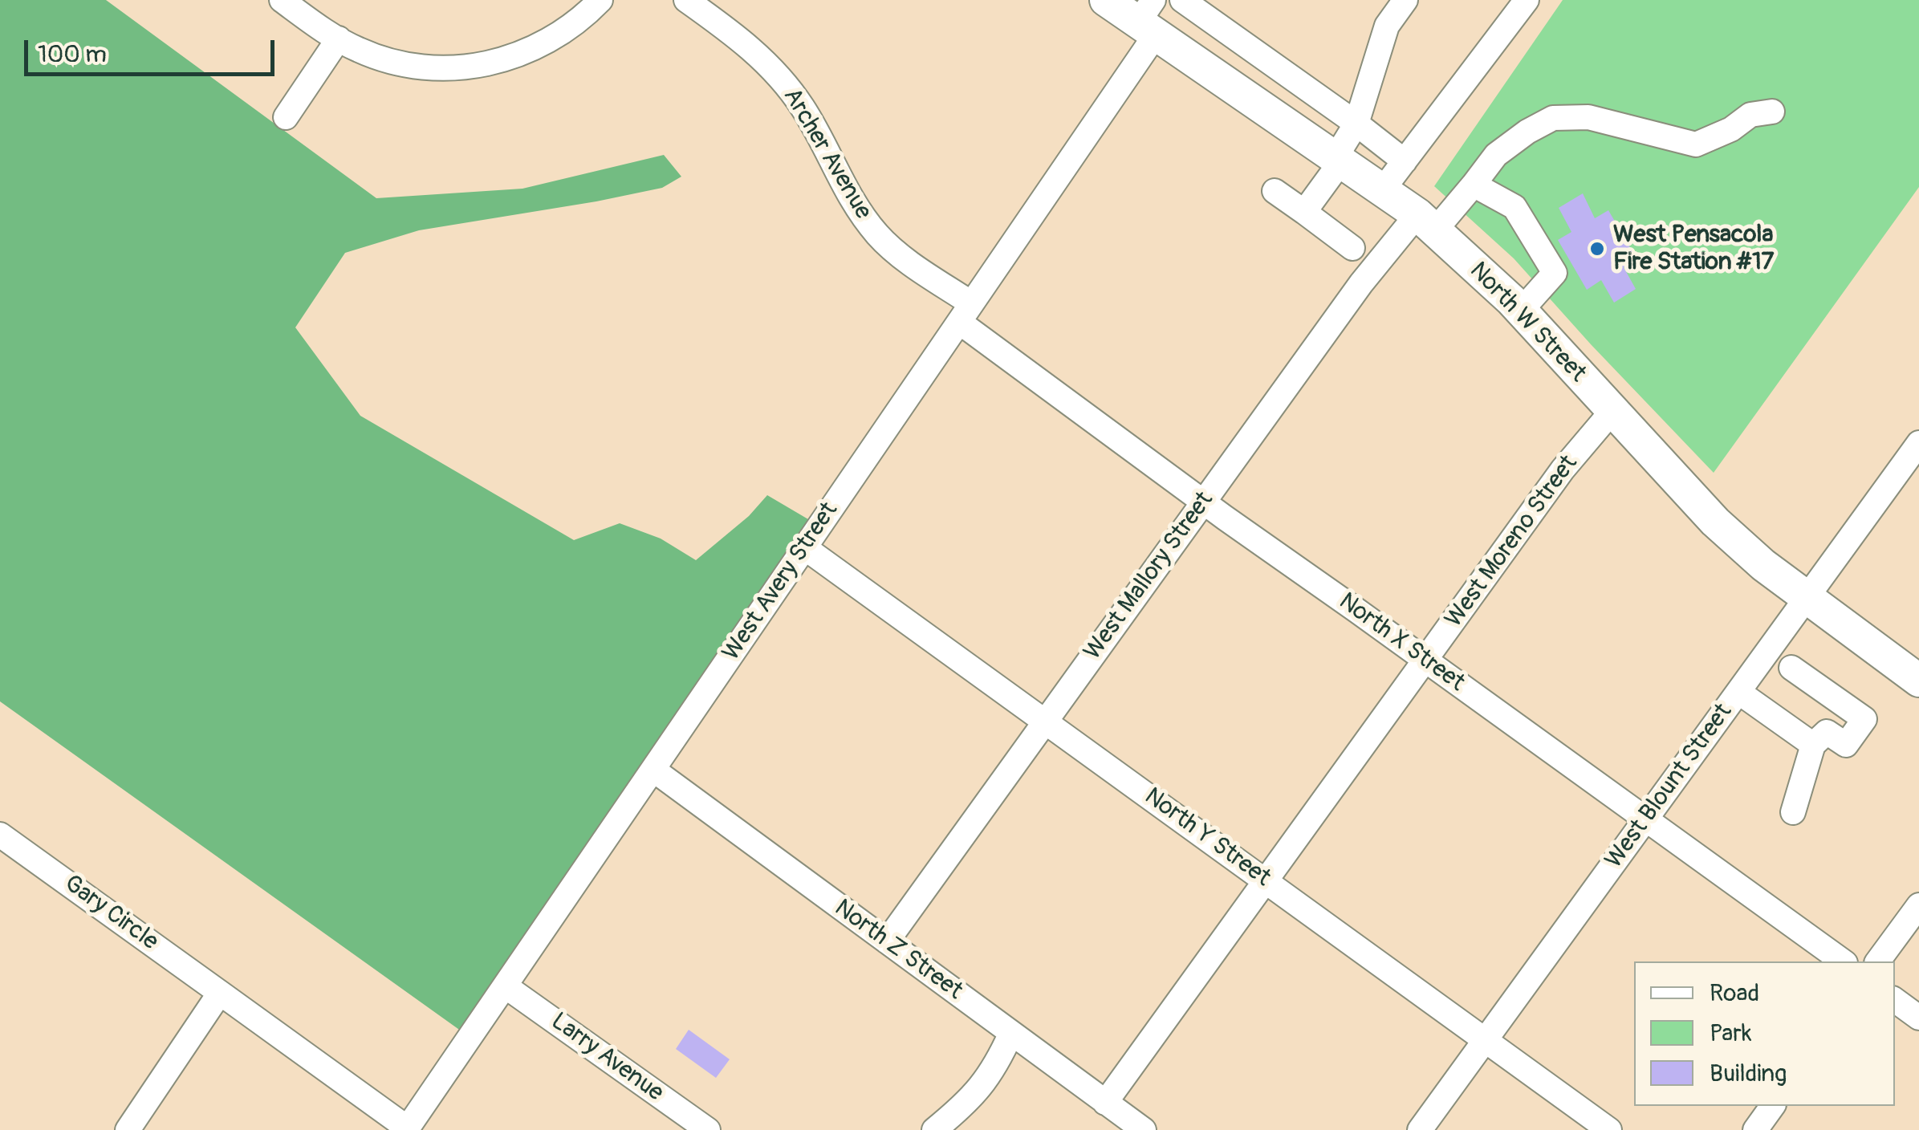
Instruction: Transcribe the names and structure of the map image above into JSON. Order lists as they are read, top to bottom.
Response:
{
  "streets": {
    "main road": ["North W Street"],
    "street": [
      "Archer Avenue",
      "West Moreno Street",
      "West Mallory Street",
      "West Avery Street",
      "North X Street",
      "West Blount Street",
      "North Y Street",
      "Gary Circle",
      "North Z Street",
      "Larry Avenue"
    ]
  },
  "crossings": [
    ["Archer Avenue", "West Avery Street"],
    ["Archer Avenue", "North X Street"],
    ["North W Street", "West Moreno Street"],
    ["North W Street", "West Mallory Street"],
    ["North W Street", "West Avery Street"],
    ["North W Street", "West Blount Street"],
    ["West Moreno Street", "North X Street"],
    ["West Moreno Street", "North Y Street"],
    ["West Moreno Street", "North Z Street"],
    ["West Mallory Street", "North X Street"],
    ["West Mallory Street", "North Y Street"],
    ["West Mallory Street", "North Z Street"],
    ["West Avery Street", "North X Street"],
    ["West Avery Street", "North Y Street"],
    ["West Avery Street", "Gary Circle"],
    ["West Avery Street", "North Z Street"],
    ["West Avery Street", "Larry Avenue"],
    ["North X Street", "West Blount Street"],
    ["West Blount Street", "North Y Street"]
  ],
  "places": ["West Pensacola Fire Station #17"],
  "legend": ["Road", "Park", "Building"],
  "scale_bar": "100 m"
}
